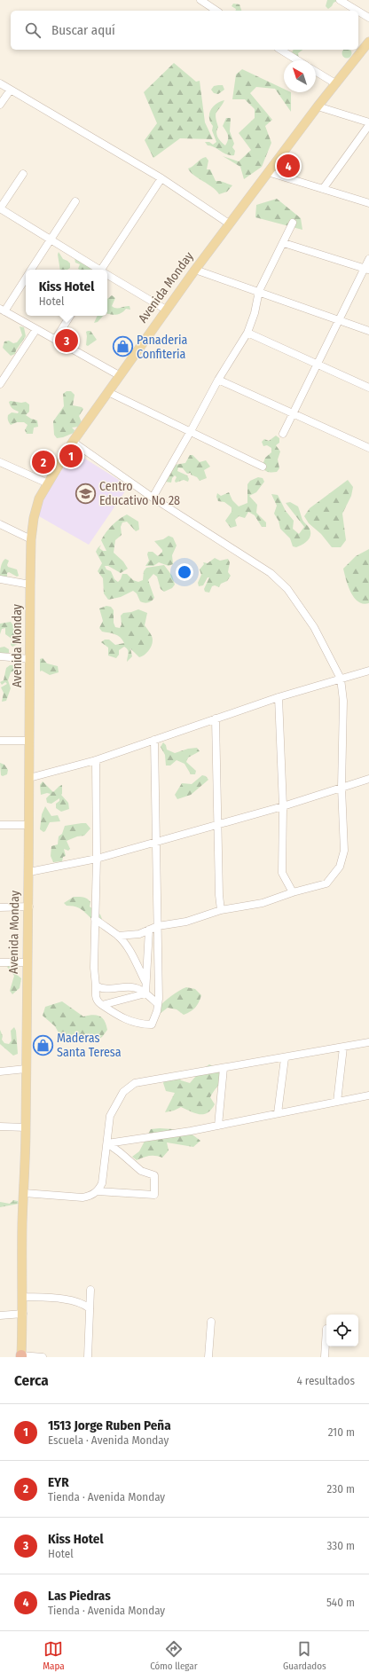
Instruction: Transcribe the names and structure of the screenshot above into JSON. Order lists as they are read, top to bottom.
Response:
{
  "streets": {
    "main road": ["Avenida Monday"]
  },
  "places": {
    "shop": ["Panaderia Confiteria", "Maderas Santa Teresa"],
    "school or university": ["Centro Educativo No 28"]
  },
  "north": "top left",
  "page": {
    "search": "Buscar aquí",
    "pins": [
      "4",
      "3",
      "1",
      "2"
    ],
    "popup": ["Kiss Hotel", "Hotel"],
    "heading": ["Cerca", "4 resultados"],
    "list": [
      {
        "mark": "1",
        "name": "1513 Jorge Ruben Peña",
        "note": "Escuela · Avenida Monday",
        "value": "210 m"
      },
      {
        "mark": "2",
        "name": "EYR",
        "note": "Tienda · Avenida Monday",
        "value": "230 m"
      },
      {
        "mark": "3",
        "name": "Kiss Hotel",
        "note": "Hotel",
        "value": "330 m"
      },
      {
        "mark": "4",
        "name": "Las Piedras",
        "note": "Tienda · Avenida Monday",
        "value": "540 m"
      }
    ],
    "nav": ["Mapa", "Cómo llegar", "Guardados"]
  }
}
